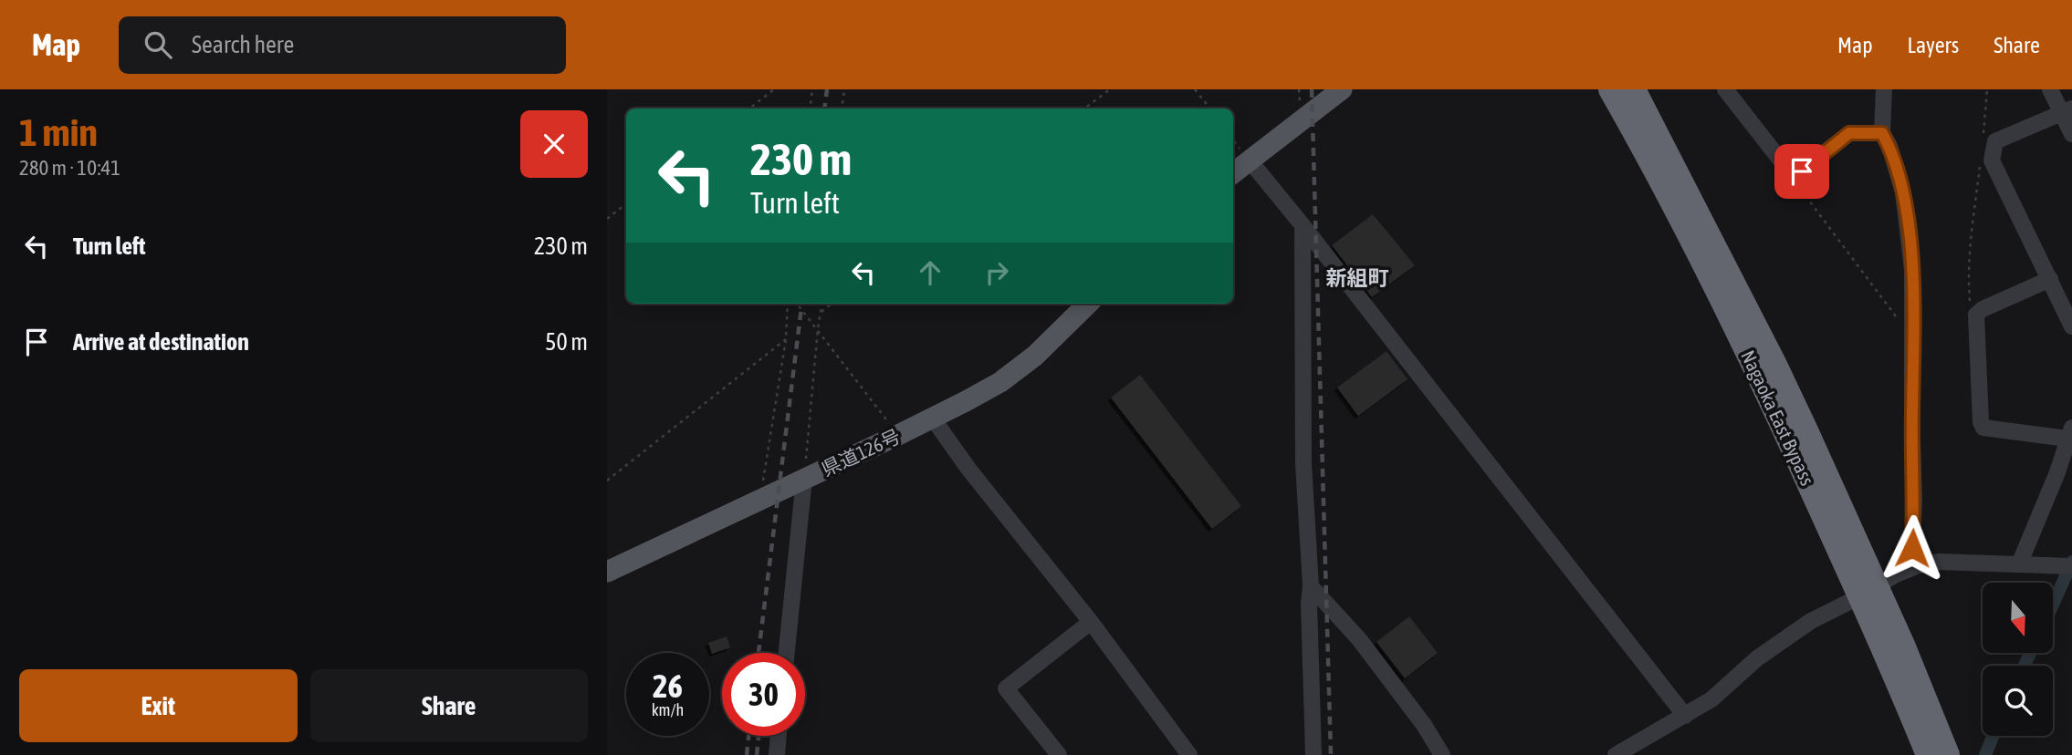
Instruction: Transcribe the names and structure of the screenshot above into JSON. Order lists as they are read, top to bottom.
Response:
{
  "streets": {
    "highway": ["Nagaoka East Bypass"],
    "main road": ["県道126号"]
  },
  "districts": ["新組町"],
  "north": "bottom",
  "page": {
    "header": "Map",
    "search": "Search here",
    "nav": ["Map", "Layers", "Share"],
    "heading": ["1 min", "280 m · 10:41"],
    "turn": ["230 m", "Turn left"],
    "list": [
      {
        "name": "Turn left",
        "value": "230 m"
      },
      {
        "name": "Arrive at destination",
        "value": "50 m"
      }
    ],
    "speed": "26 km/h",
    "limit": "30",
    "buttons": ["Exit", "Share"]
  }
}
